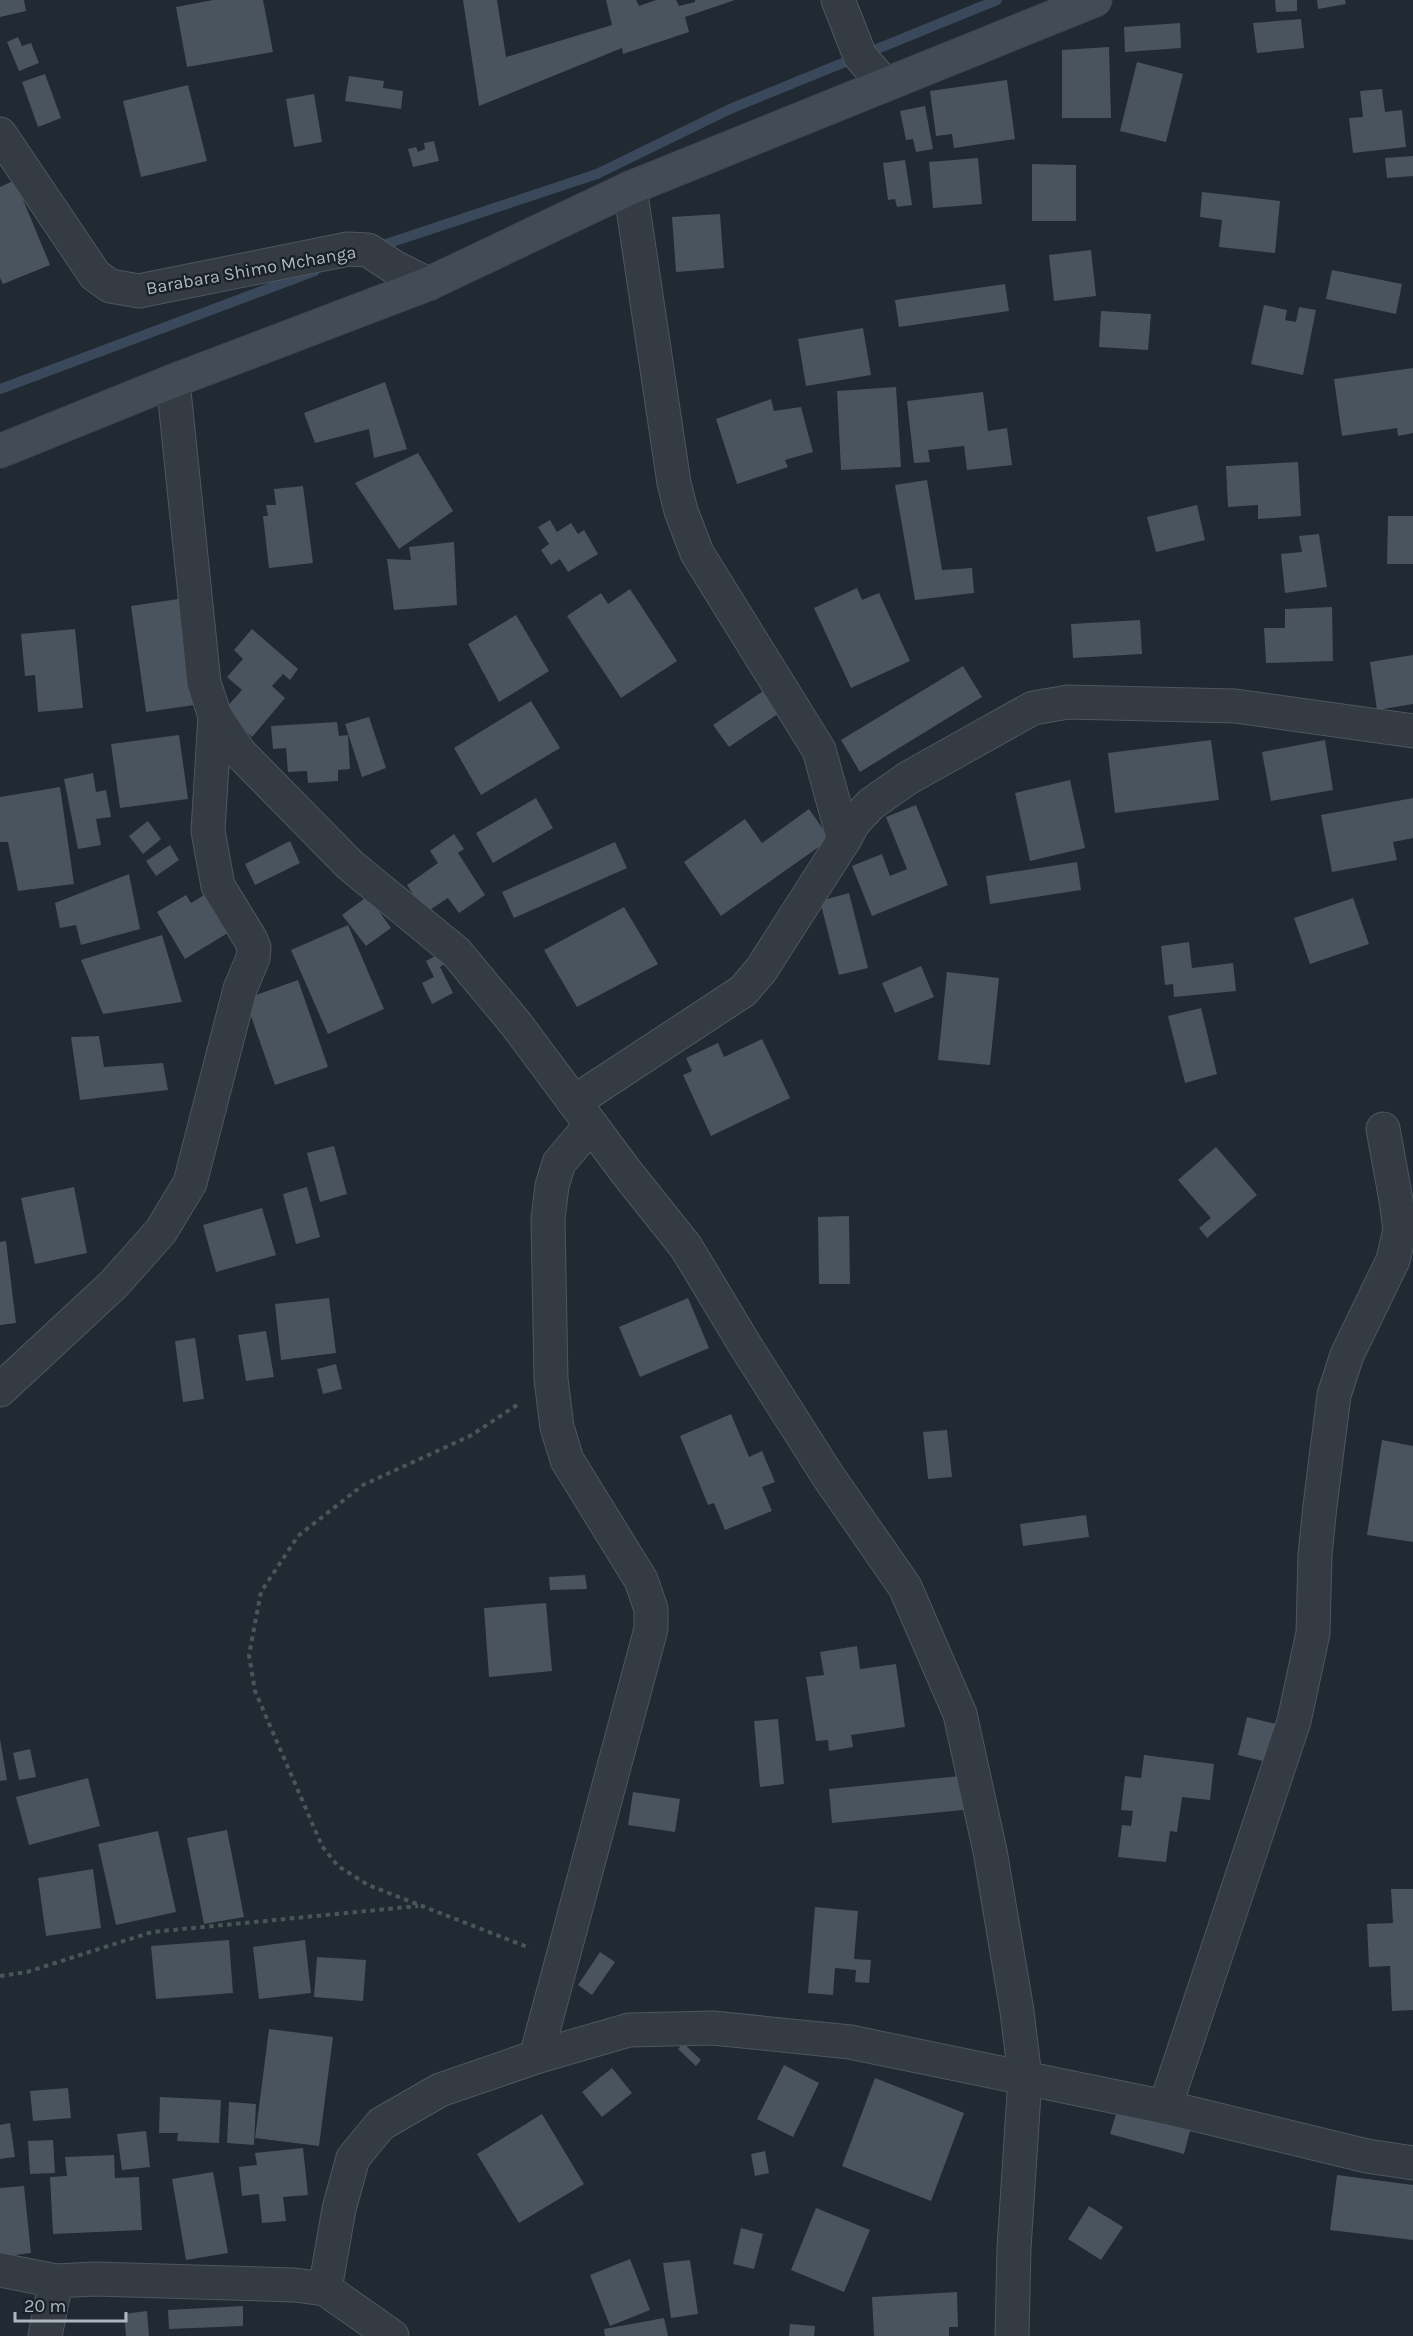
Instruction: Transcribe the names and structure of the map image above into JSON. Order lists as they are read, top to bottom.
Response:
{
  "streets": {
    "street": ["Barabara Shimo Mchanga"]
  },
  "scale_bar": "20 m"
}
